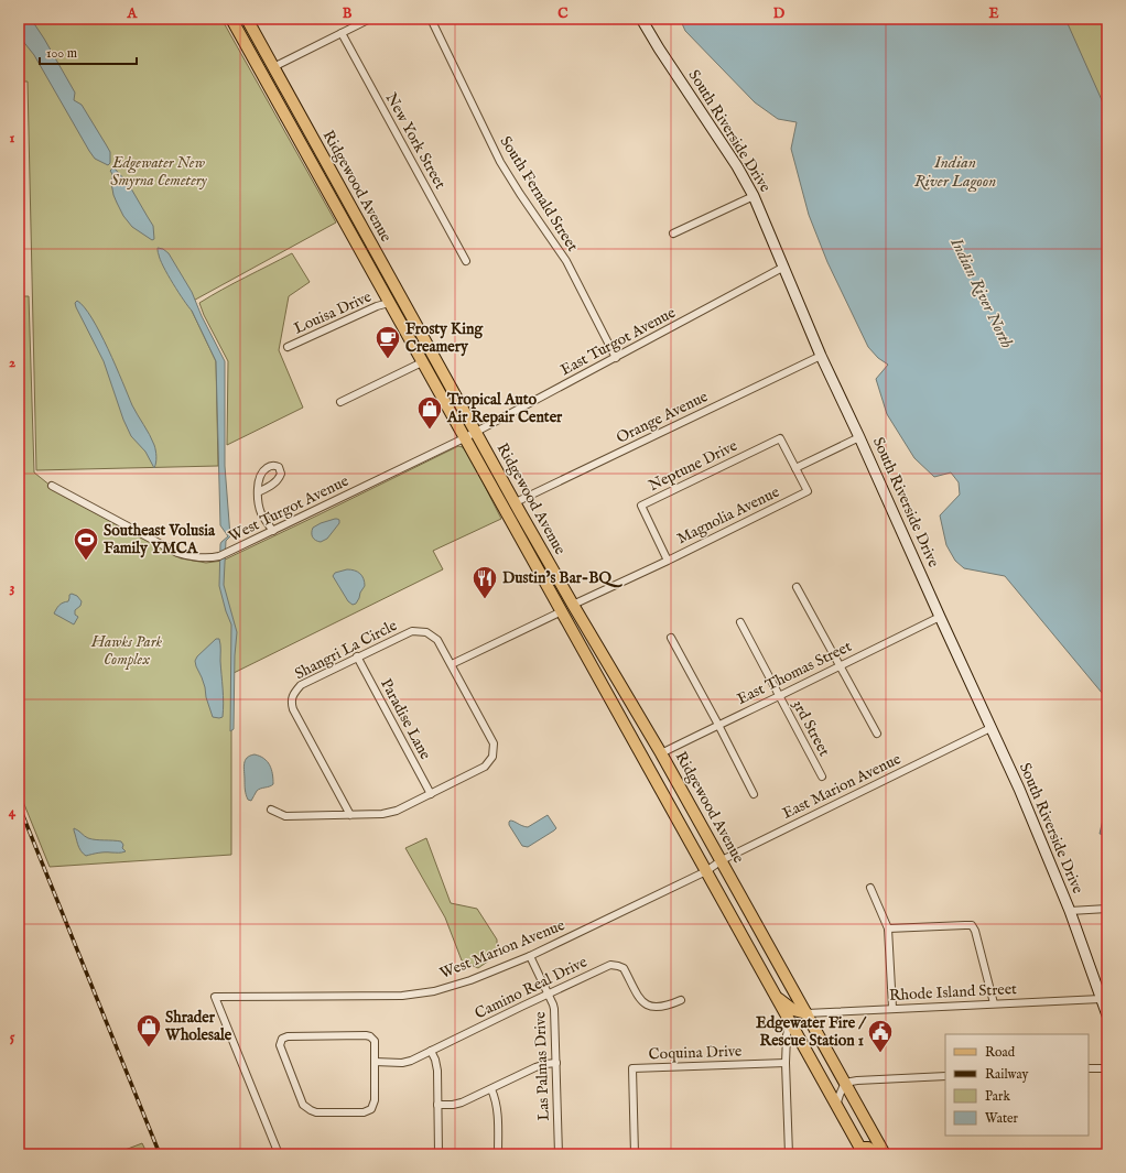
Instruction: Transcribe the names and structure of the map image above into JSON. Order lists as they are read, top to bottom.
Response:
{
  "streets": {
    "main road": ["Ridgewood Avenue"],
    "street": [
      "South Riverside Drive",
      "New York Street",
      "South Fernald Street",
      "Louisa Drive",
      "East Turgot Avenue",
      "Orange Avenue",
      "Neptune Drive",
      "West Turgot Avenue",
      "Magnolia Avenue",
      "Shangri La Circle",
      "East Thomas Street",
      "Paradise Lane",
      "3rd Street",
      "East Marion Avenue",
      "West Marion Avenue",
      "Camino Real Drive",
      "Rhode Island Street",
      "Coquina Drive",
      "Las Palmas Drive"
    ]
  },
  "crossings": [
    ["South Riverside Drive", "East Turgot Avenue"],
    ["South Riverside Drive", "Orange Avenue"],
    ["South Riverside Drive", "East Thomas Street"],
    ["South Riverside Drive", "East Marion Avenue"],
    ["South Riverside Drive", "Rhode Island Street"],
    ["Ridgewood Avenue", "Louisa Drive"],
    ["Ridgewood Avenue", "East Turgot Avenue"],
    ["Ridgewood Avenue", "Orange Avenue"],
    ["Ridgewood Avenue", "West Turgot Avenue"],
    ["Ridgewood Avenue", "Magnolia Avenue"],
    ["Ridgewood Avenue", "East Thomas Street"],
    ["Ridgewood Avenue", "East Marion Avenue"],
    ["Ridgewood Avenue", "West Marion Avenue"],
    ["Ridgewood Avenue", "Rhode Island Street"],
    ["South Fernald Street", "East Turgot Avenue"],
    ["East Turgot Avenue", "West Turgot Avenue"],
    ["Neptune Drive", "Magnolia Avenue"],
    ["Shangri La Circle", "Paradise Lane"],
    ["East Thomas Street", "3rd Street"],
    ["East Marion Avenue", "West Marion Avenue"],
    ["West Marion Avenue", "Las Palmas Drive"],
    ["Camino Real Drive", "Las Palmas Drive"]
  ],
  "water": ["Indian River Lagoon", "Indian River North"],
  "parks": ["Edgewater New Smyrna Cemetery", "Hawks Park Complex"],
  "places": {
    "cafe": ["Frosty King Creamery"],
    "shop": ["Tropical Auto Air Repair Center", "Shrader Wholesale"],
    "sports": ["Southeast Volusia Family YMCA"],
    "restaurant": ["Dustin’s Bar-BQ"],
    "public building": ["Edgewater Fire / Rescue Station 1"]
  },
  "legend": [
    "Road",
    "Railway",
    "Park",
    "Water"
  ],
  "scale_bar": "100 m",
  "grid": {
    "columns": [
      "A",
      "B",
      "C",
      "D",
      "E"
    ],
    "rows": [
      "1",
      "2",
      "3",
      "4",
      "5"
    ]
  }
}
